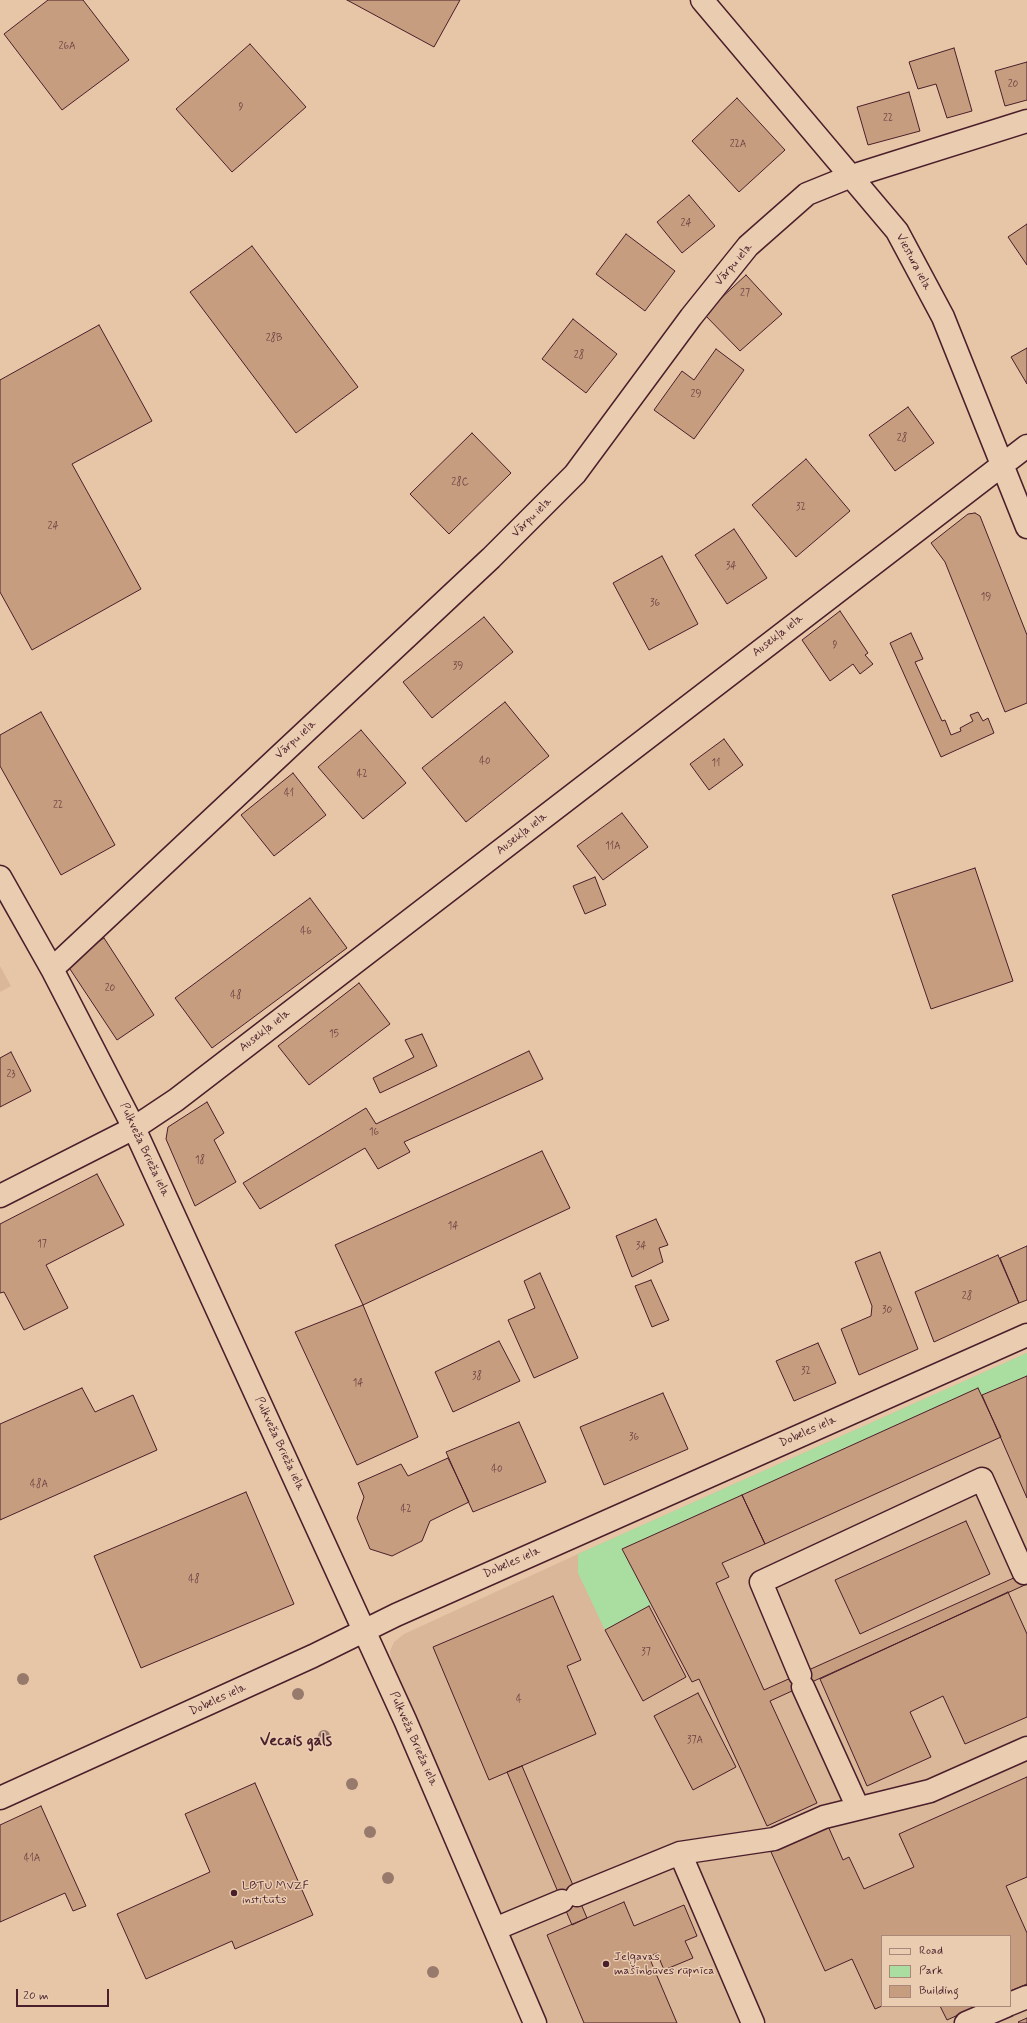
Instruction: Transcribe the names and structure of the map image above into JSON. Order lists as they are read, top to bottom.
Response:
{
  "streets": {
    "street": [
      "Viestura iela",
      "Vārpu iela",
      "Ausekļa iela",
      "Pulkveža Brieža iela",
      "Dobeles iela"
    ]
  },
  "crossings": [
    ["Viestura iela", "Vārpu iela"],
    ["Viestura iela", "Ausekļa iela"],
    ["Vārpu iela", "Pulkveža Brieža iela"],
    ["Ausekļa iela", "Pulkveža Brieža iela"],
    ["Pulkveža Brieža iela", "Dobeles iela"]
  ],
  "districts": ["Vecais gals"],
  "places": ["LBTU MVZF institūts", "Jelgavas mašīnbūves rūpnīca"],
  "house_numbers": [
    "26A",
    "20",
    "9",
    "22",
    "22A",
    "24",
    "27",
    "28B",
    "28",
    "29",
    "28",
    "28C",
    "32",
    "24",
    "34",
    "19",
    "36",
    "9",
    "39",
    "40",
    "11",
    "42",
    "41",
    "22",
    "11A",
    "46",
    "20",
    "48",
    "15",
    "23",
    "16",
    "18",
    "14",
    "17",
    "34",
    "28",
    "30",
    "32",
    "38",
    "14",
    "36",
    "40",
    "48A",
    "42",
    "48",
    "37",
    "4",
    "37A",
    "41A"
  ],
  "legend": ["Road", "Park", "Building"],
  "scale_bar": "20 m"
}
